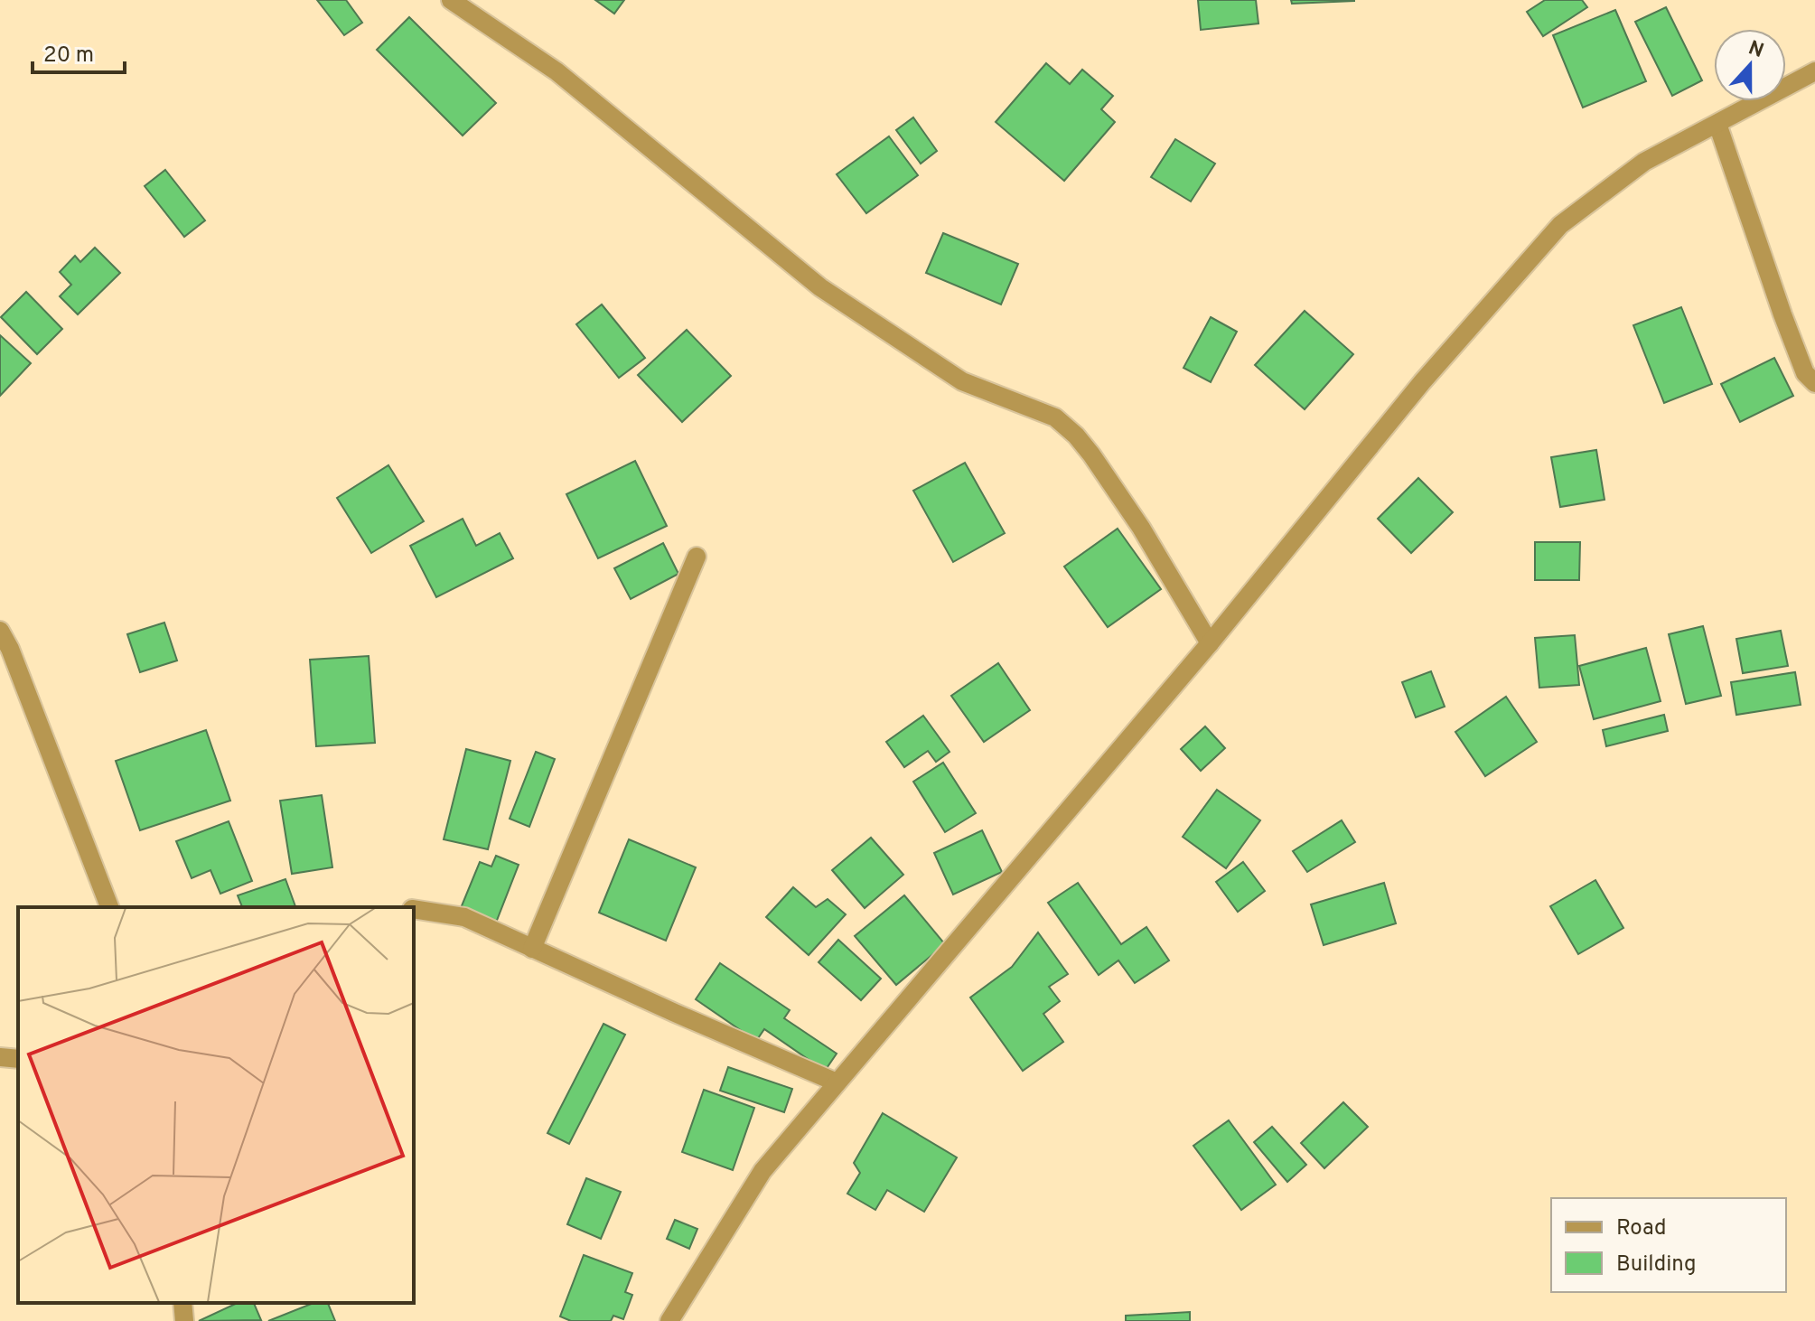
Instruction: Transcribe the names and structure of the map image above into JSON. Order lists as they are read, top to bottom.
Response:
{
  "legend": ["Road", "Building"],
  "scale_bar": "20 m",
  "north": "top"
}
